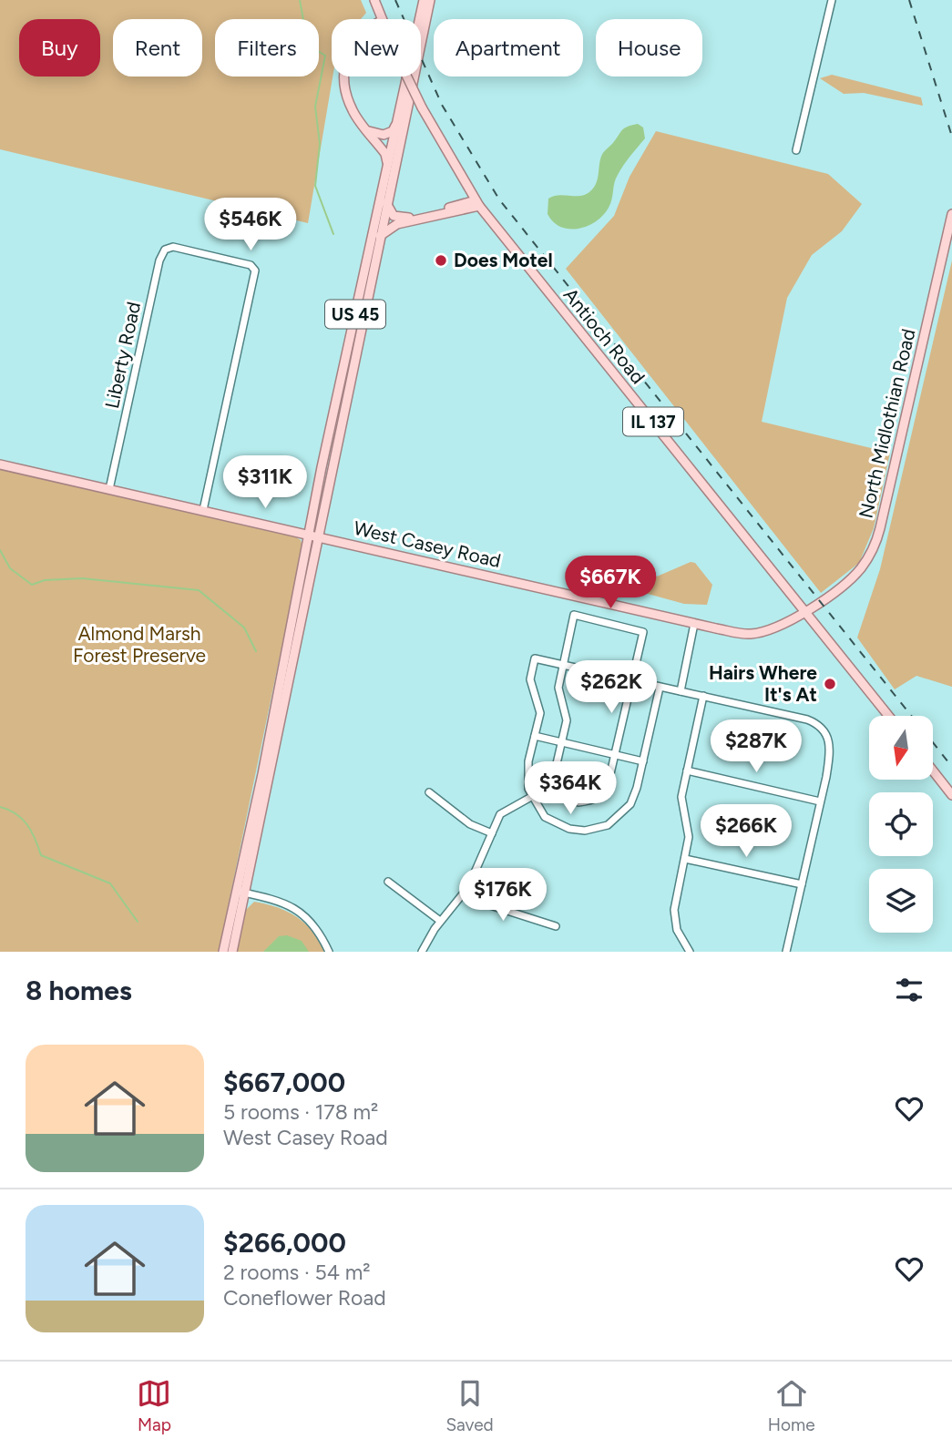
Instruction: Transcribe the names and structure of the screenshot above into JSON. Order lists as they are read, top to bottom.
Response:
{
  "streets": {
    "main road": [
      "US 45",
      "Antioch Road",
      "IL 137",
      "North Midlothian Road",
      "West Casey Road"
    ],
    "street": ["Liberty Road"]
  },
  "crossings": [
    ["US 45", "West Casey Road"],
    ["Antioch Road", "North Midlothian Road"],
    ["Antioch Road", "West Casey Road"],
    ["Liberty Road", "West Casey Road"],
    ["North Midlothian Road", "West Casey Road"]
  ],
  "parks": ["Almond Marsh Forest Preserve"],
  "places": ["Does Motel", "Hairs Where It's At"],
  "north": "bottom",
  "page": {
    "chip": [
      "Buy",
      "Rent",
      "Filters",
      "New",
      "Apartment",
      "House"
    ],
    "price": [
      "$546K",
      "$311K",
      "$667K",
      "$262K",
      "$287K",
      "$364K",
      "$266K",
      "$176K"
    ],
    "heading": "8 homes",
    "list": [
      {
        "name": "$667,000",
        "note": "5 rooms · 178 m² · West Casey Road"
      },
      {
        "name": "$266,000",
        "note": "2 rooms · 54 m² · Coneflower Road"
      }
    ],
    "tabs": ["Map", "Saved", "Home"]
  }
}
